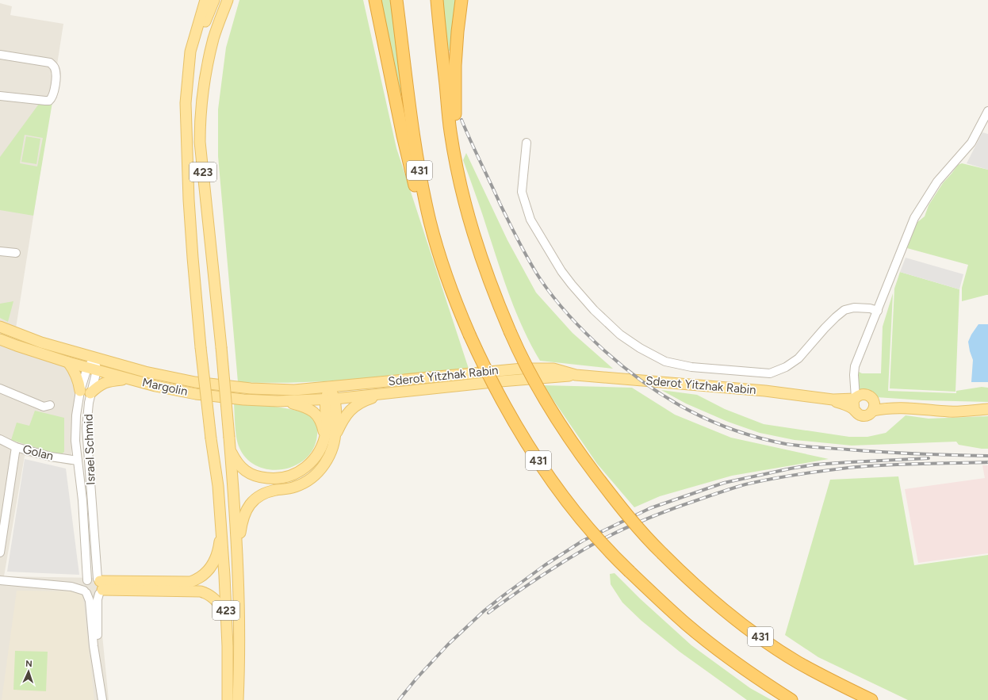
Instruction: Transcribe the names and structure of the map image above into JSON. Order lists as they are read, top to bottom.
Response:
{
  "streets": {
    "highway": ["431"],
    "main road": ["423", "Sderot Yitzhak Rabin", "Margolin"],
    "street": ["Israel Schmid", "Golan"]
  },
  "crossings": [
    ["Sderot Yitzhak Rabin", "Margolin"],
    ["Margolin", "Israel Schmid"],
    ["Israel Schmid", "Golan"]
  ],
  "north": "top"
}
